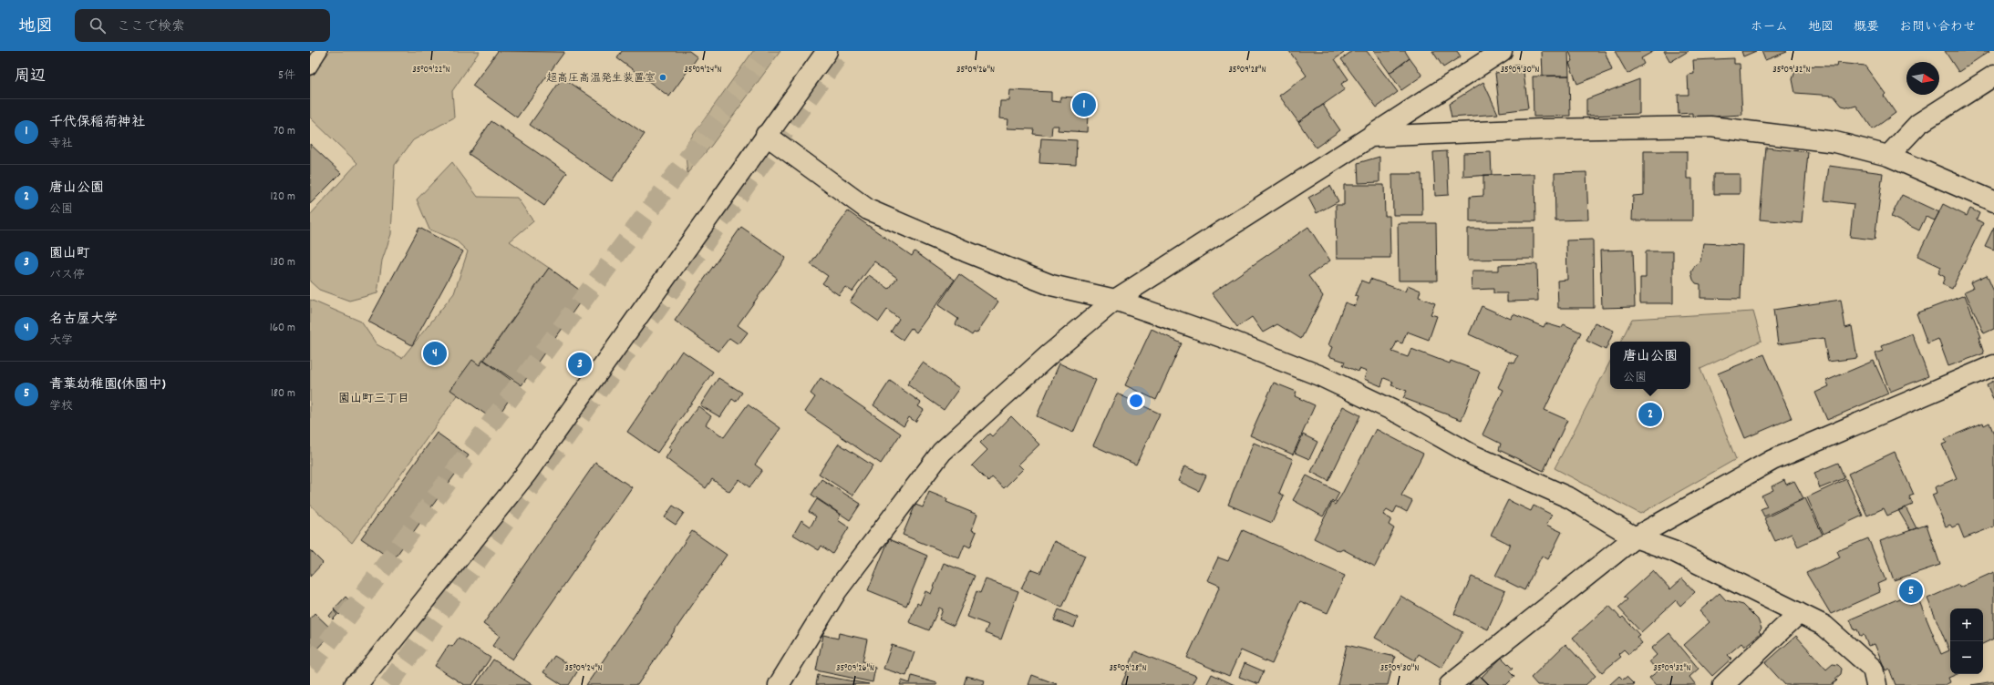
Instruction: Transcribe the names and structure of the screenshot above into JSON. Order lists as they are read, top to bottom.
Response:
{
  "districts": ["園山町三丁目"],
  "places": ["超高圧高温発生装置室"],
  "north": "right",
  "page": {
    "header": "地図",
    "search": "ここで検索",
    "nav": [
      "ホーム",
      "地図",
      "概要",
      "お問い合わせ"
    ],
    "heading": ["周辺", "5件"],
    "pins": [
      "1",
      "4",
      "3",
      "2",
      "5"
    ],
    "list": [
      {
        "mark": "1",
        "name": "千代保稲荷神社",
        "note": "寺社",
        "value": "70 m"
      },
      {
        "mark": "2",
        "name": "唐山公園",
        "note": "公園",
        "value": "120 m"
      },
      {
        "mark": "3",
        "name": "園山町",
        "note": "バス停",
        "value": "130 m"
      },
      {
        "mark": "4",
        "name": "名古屋大学",
        "note": "大学",
        "value": "160 m"
      },
      {
        "mark": "5",
        "name": "青葉幼稚園(休園中)",
        "note": "学校",
        "value": "180 m"
      }
    ],
    "popup": ["唐山公園", "公園"],
    "map_buttons": ["+", "−"]
  },
  "coordinates": [
    "35°09'22\"N",
    "35°09'24\"N",
    "35°09'26\"N",
    "35°09'28\"N",
    "35°09'30\"N",
    "35°09'32\"N"
  ]
}
